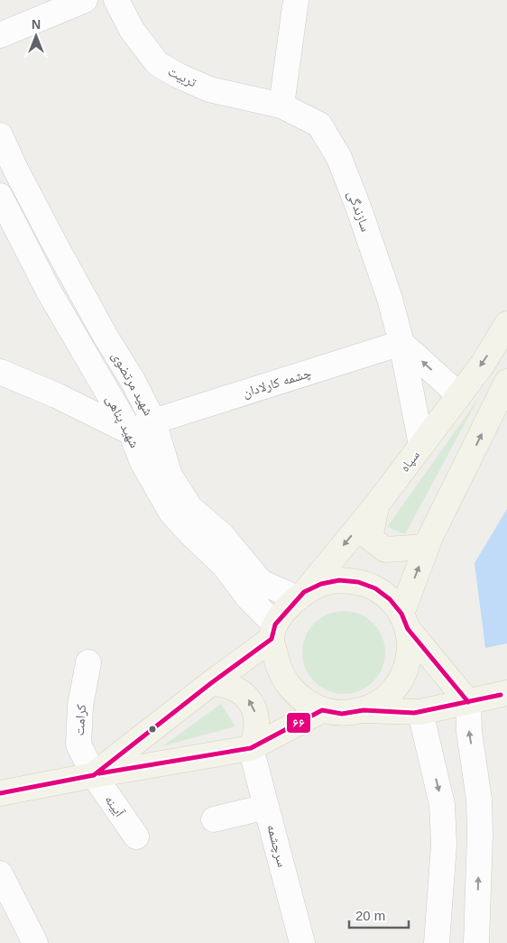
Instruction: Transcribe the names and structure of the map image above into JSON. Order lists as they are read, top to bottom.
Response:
{
  "streets": {
    "main road": ["سپاه"],
    "street": [
      "تربیت",
      "سازندگی",
      "چشمه کارلادان",
      "شهيد مرتضوی",
      "شهید پناهی",
      "کرامت",
      "آیینه",
      "سرچشمه"
    ]
  },
  "crossings": [
    ["تربیت", "سازندگی"],
    ["سازندگی", "چشمه کارلادان"],
    ["سازندگی", "سپاه"],
    ["چشمه کارلادان", "شهيد مرتضوی"],
    ["چشمه کارلادان", "شهید پناهی"],
    ["شهيد مرتضوی", "شهید پناهی"],
    ["شهيد مرتضوی", "سپاه"],
    ["شهید پناهی", "سپاه"],
    ["کرامت", "آیینه"]
  ],
  "lines": ["transit line ۶۶"],
  "scale_bar": "20 m",
  "north": "top"
}
